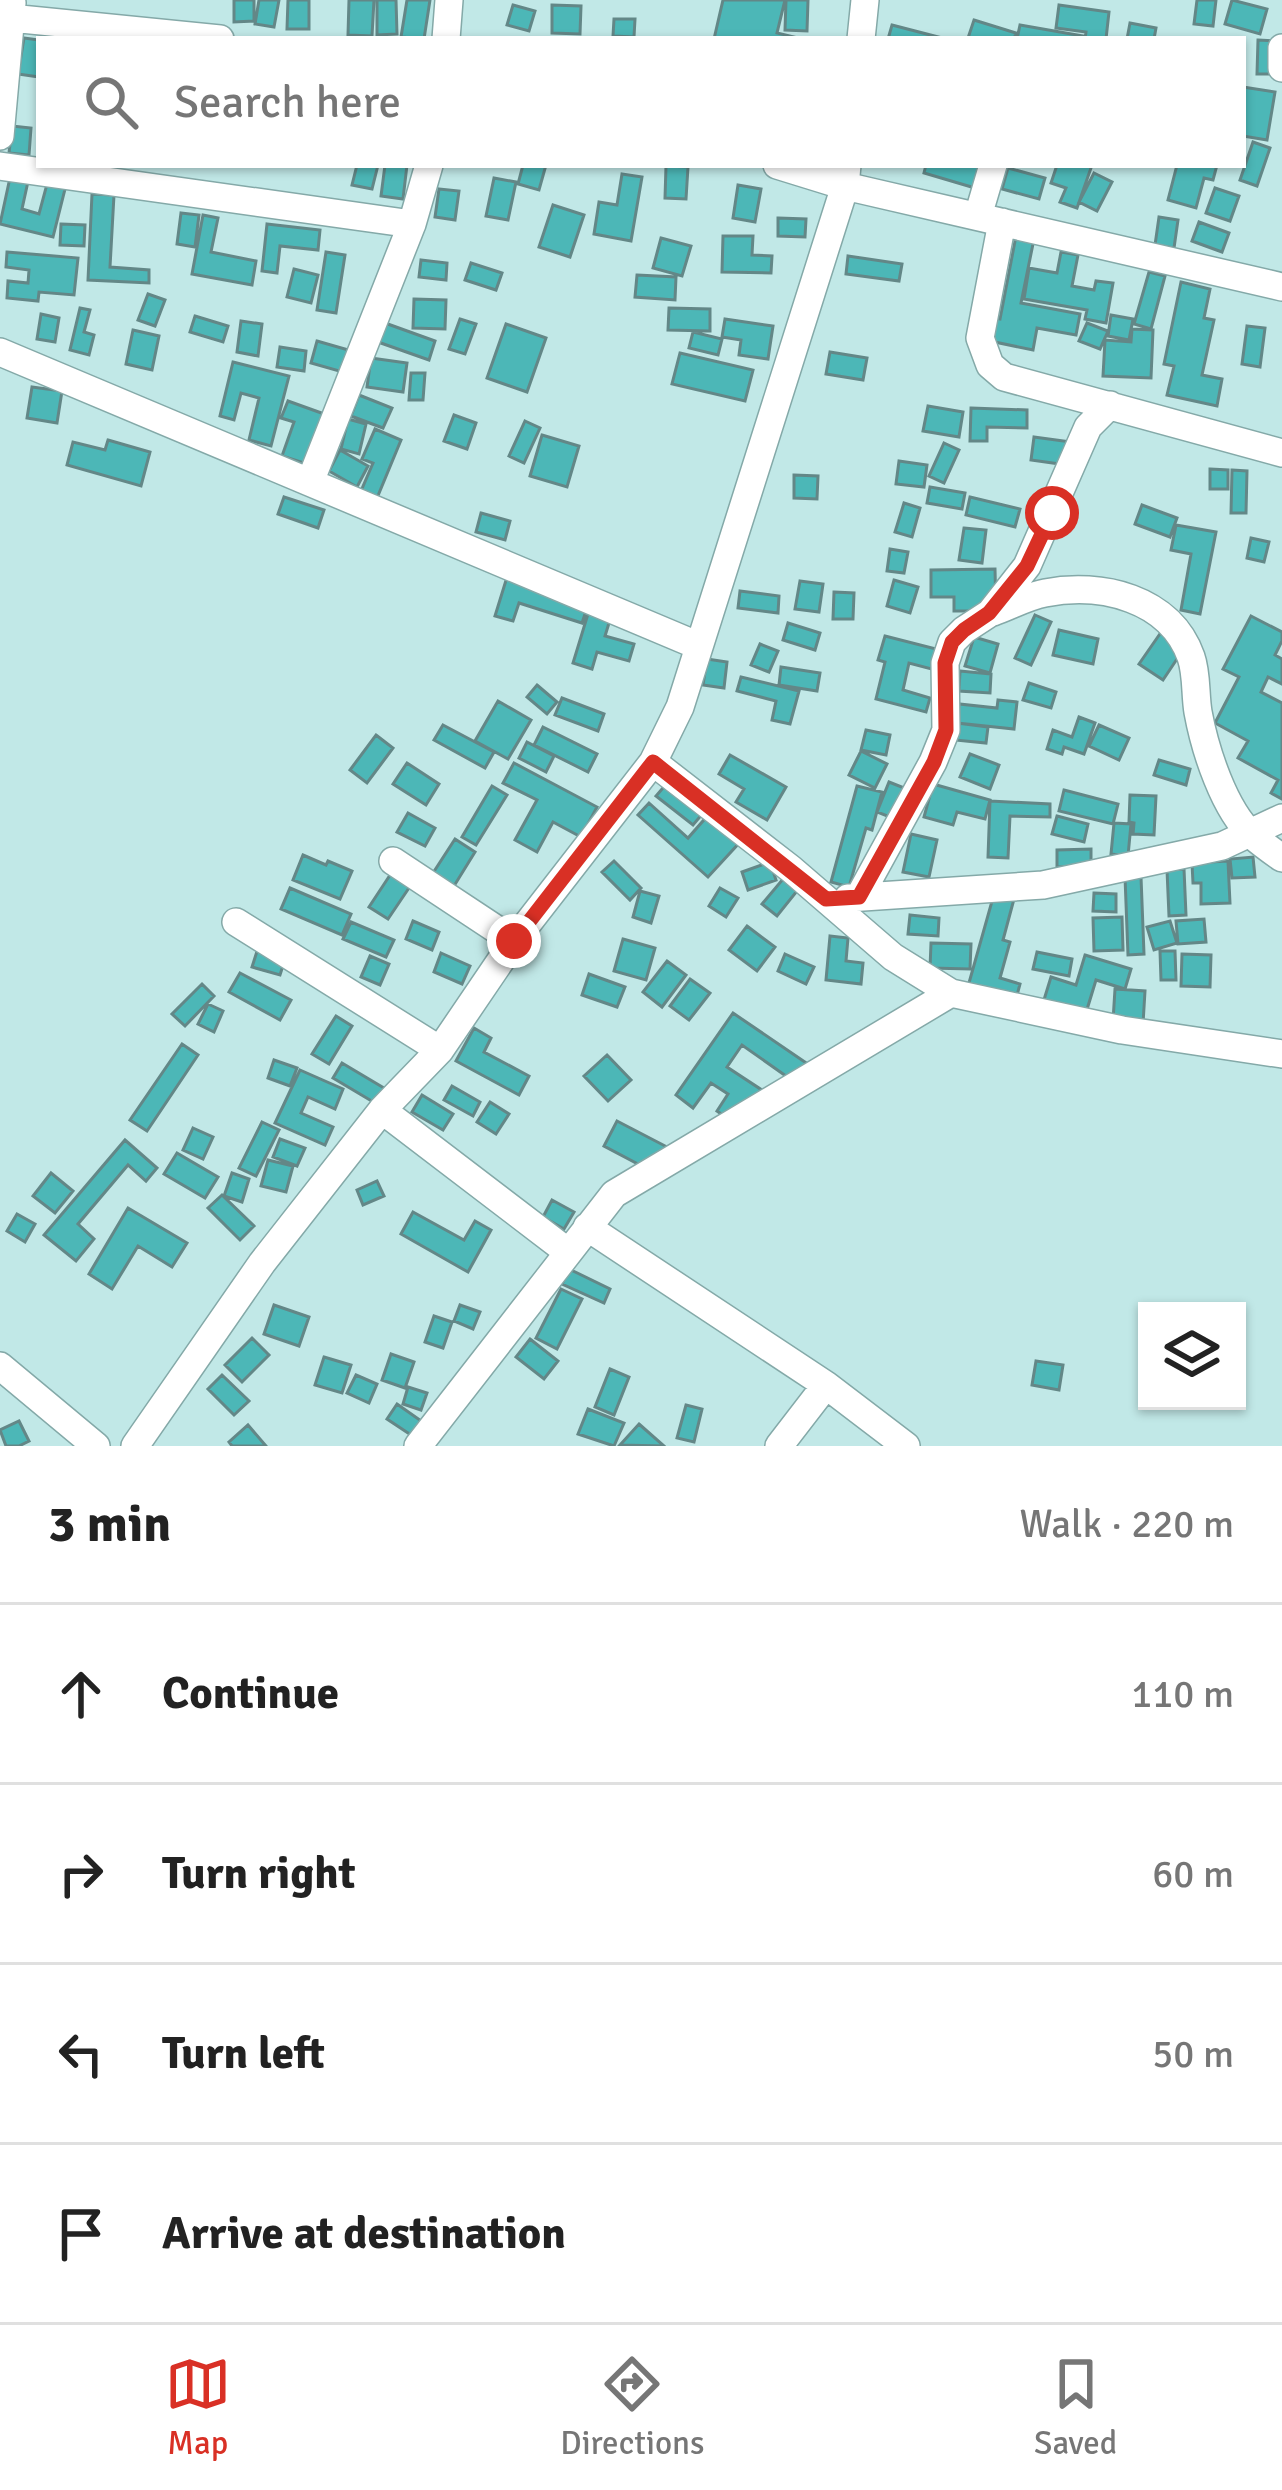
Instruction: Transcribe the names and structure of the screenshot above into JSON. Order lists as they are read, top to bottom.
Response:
{
  "page": {
    "search": "Search here",
    "heading": ["3 min", "Walk · 220 m"],
    "list": [
      ["Continue", "110 m"],
      ["Turn right", "60 m"],
      ["Turn left", "50 m"],
      "Arrive at destination"
    ],
    "nav": ["Map", "Directions", "Saved"]
  }
}
